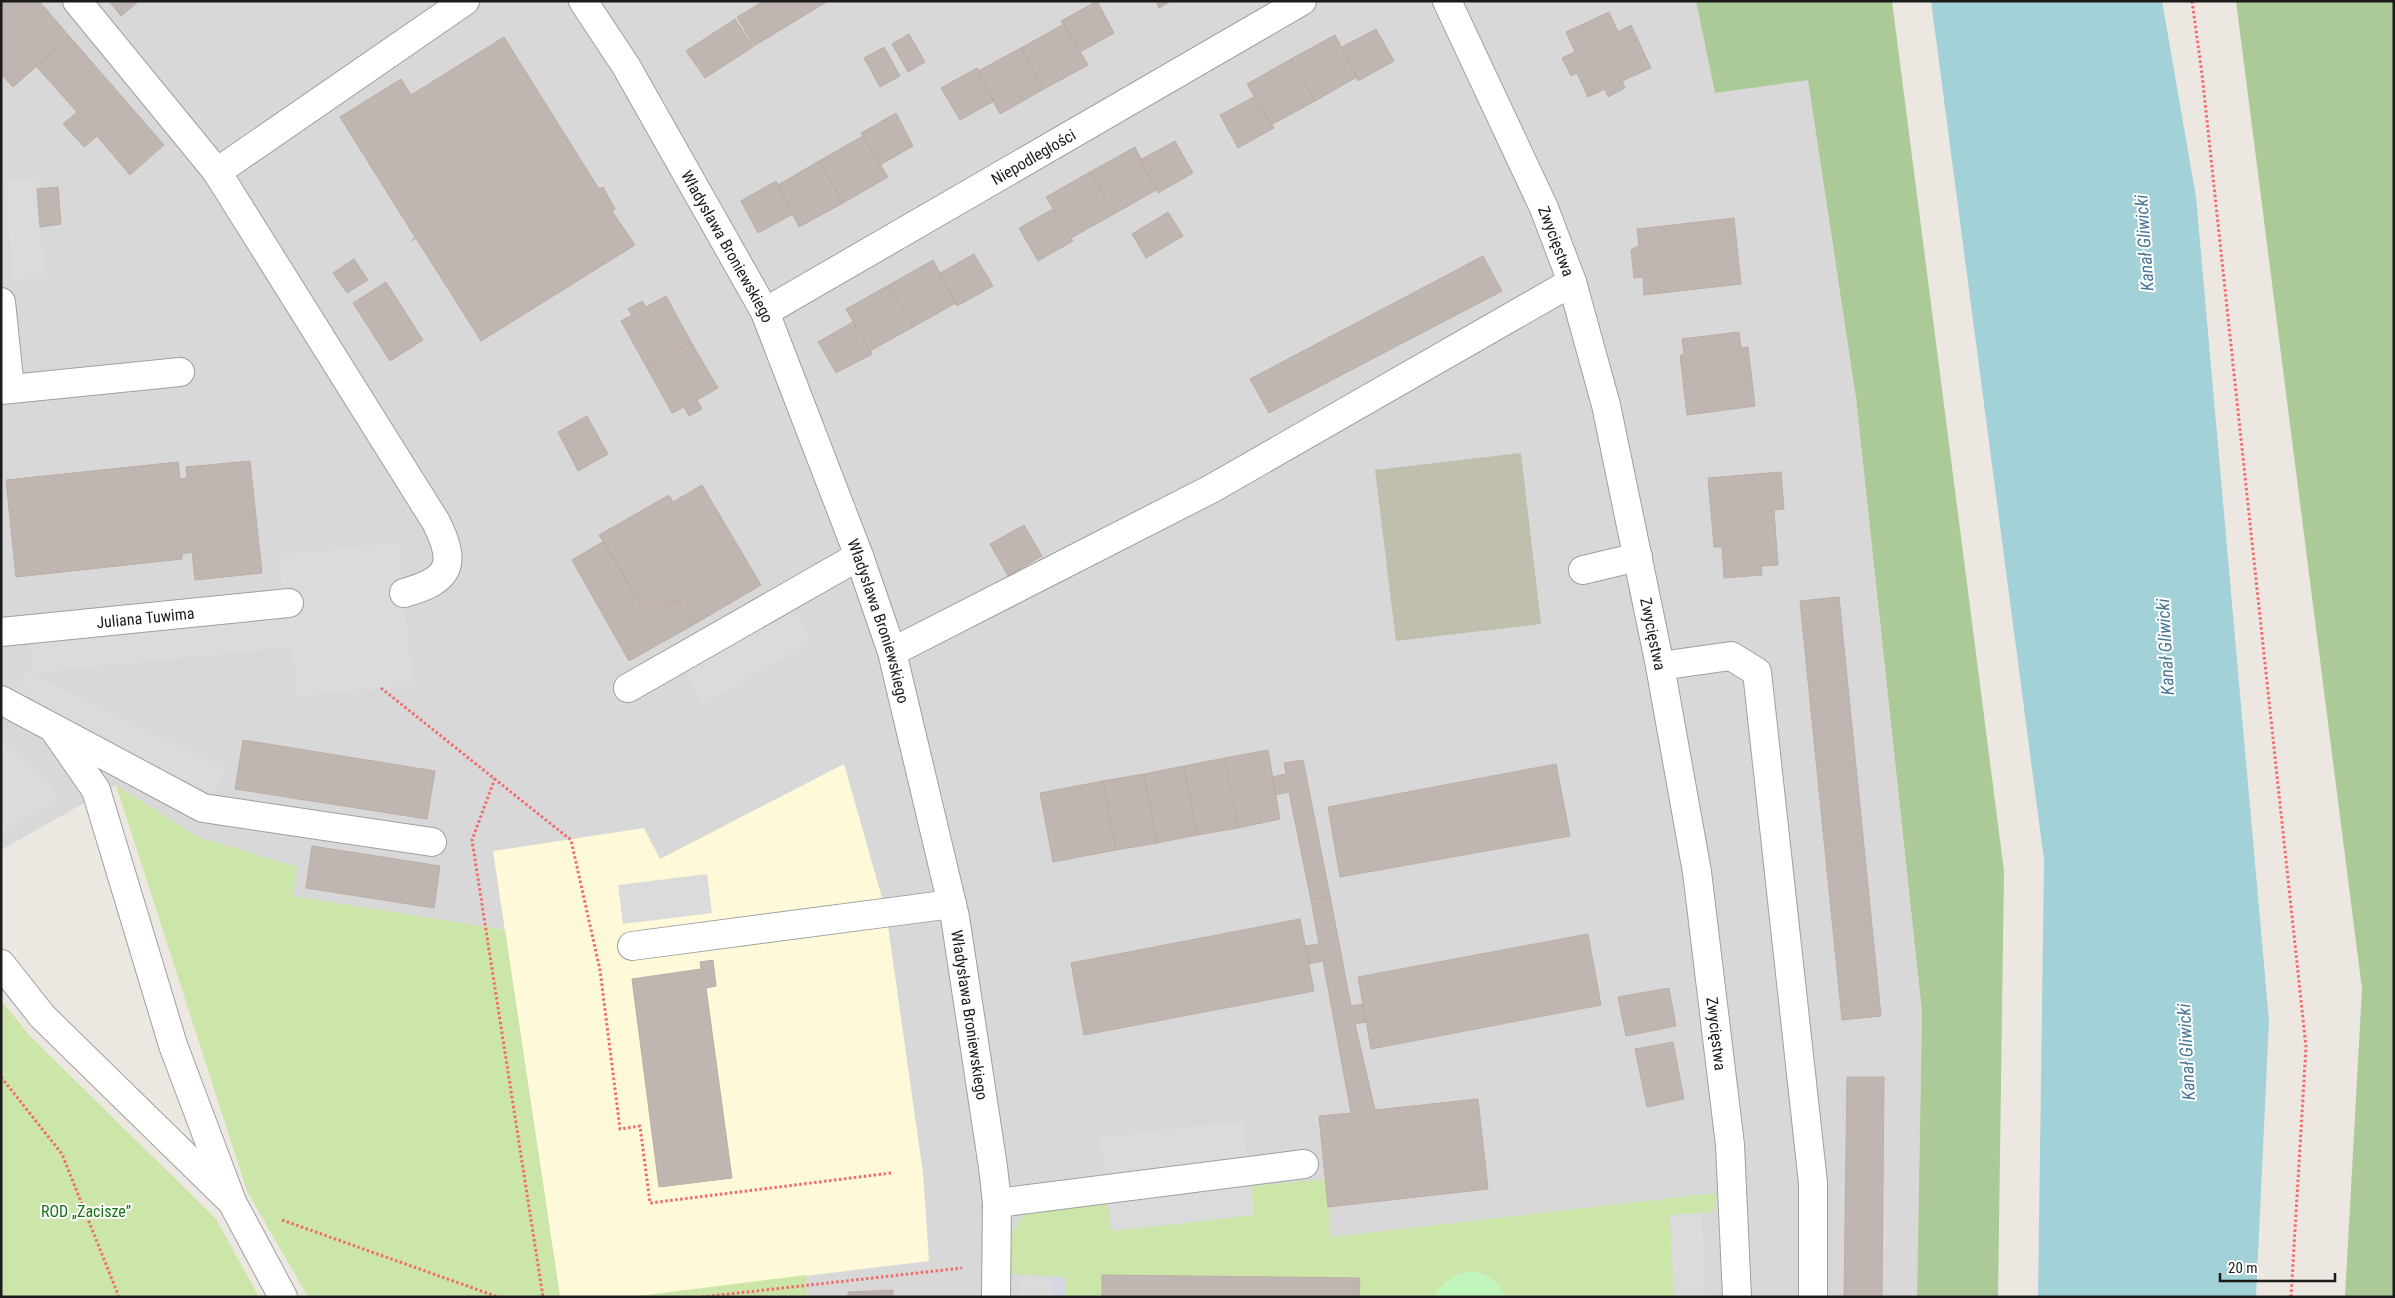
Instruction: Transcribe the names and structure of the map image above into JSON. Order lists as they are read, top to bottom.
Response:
{
  "streets": {
    "street": [
      "Niepodległości",
      "Zwycięstwa",
      "Władysława Broniewskiego",
      "Juliana Tuwima"
    ]
  },
  "crossings": [
    ["Niepodległości", "Władysława Broniewskiego"]
  ],
  "water": ["Kanał Gliwicki"],
  "parks": ["ROD „Zacisze”"],
  "scale_bar": "20 m"
}
